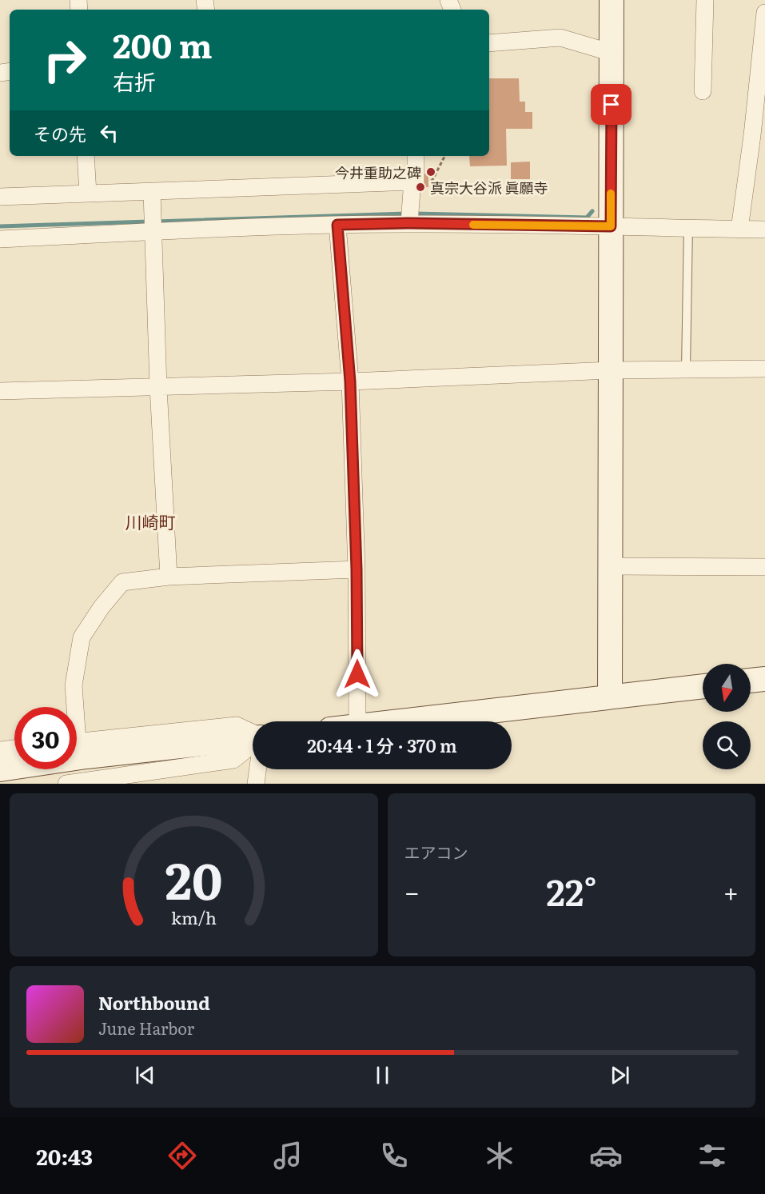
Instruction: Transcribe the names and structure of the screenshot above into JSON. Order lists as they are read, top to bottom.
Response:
{
  "districts": ["川崎町"],
  "places": ["今井重助之碑", "真宗大谷派 眞願寺"],
  "north": "bottom",
  "page": {
    "turn": ["200 m", "右折"],
    "then": "その先",
    "limit": "30",
    "trip": "20:44 · 1 分 · 370 m",
    "tile": "エアコン",
    "heat": ["−", "22°", "+"],
    "song": ["Northbound", "June Harbor"],
    "tabs": "20:43",
    "gauge": ["20", "km/h"]
  }
}
